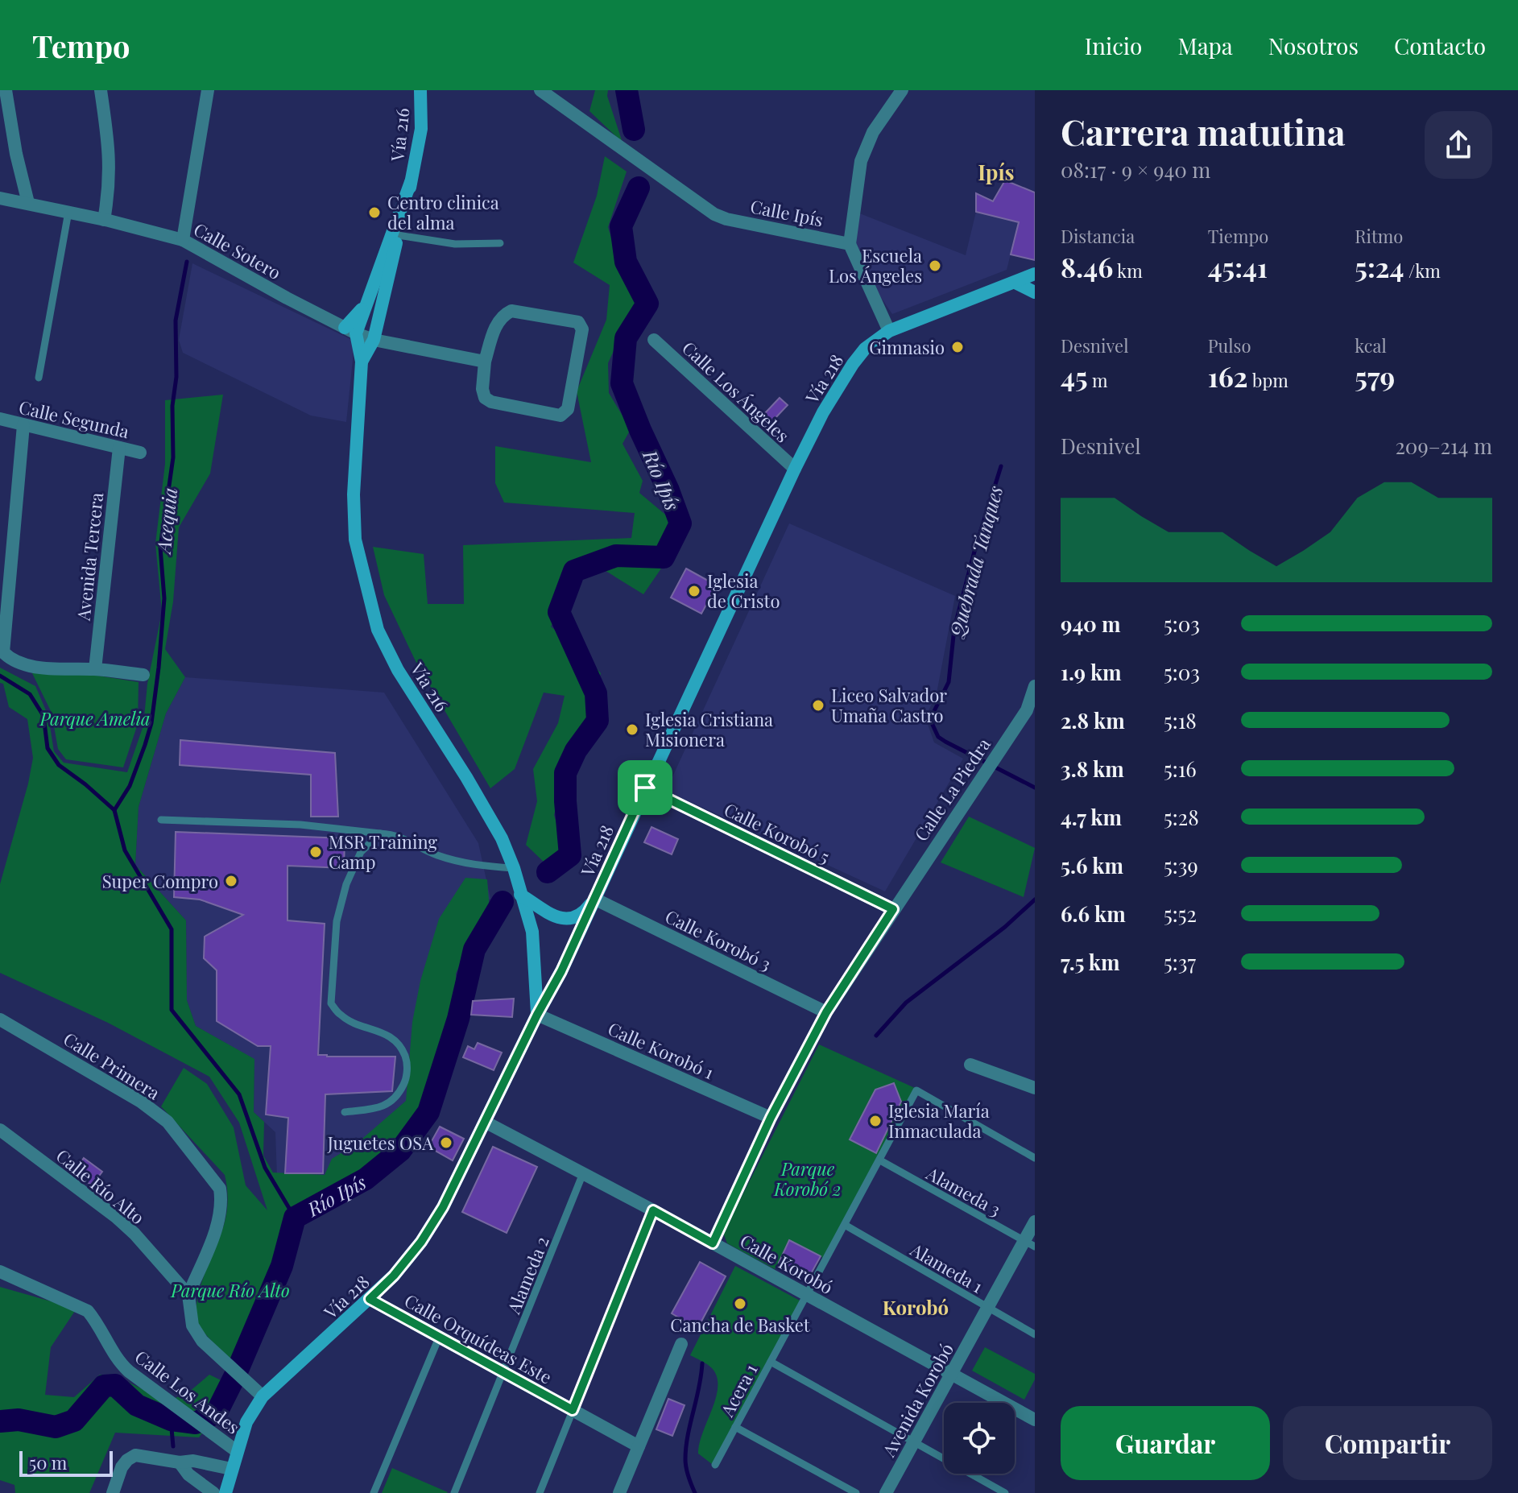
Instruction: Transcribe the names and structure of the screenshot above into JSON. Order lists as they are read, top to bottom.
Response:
{
  "streets": {
    "main road": ["Vía 216", "Vía 218"],
    "street": [
      "Calle Ipís",
      "Calle Sotero",
      "Calle Los Ángeles",
      "Calle Segunda",
      "Avenida Tercera",
      "Calle La Piedra",
      "Calle Korobó 5",
      "Calle Korobó 3",
      "Calle Korobó 1",
      "Calle Primera",
      "Calle Río Alto",
      "Calle Korobó",
      "Calle Orquídeas Este",
      "Calle Los Andes",
      "Avenida Korobó"
    ],
    "lane": [
      "Alameda 3",
      "Alameda 1",
      "Alameda 2",
      "Acera 1"
    ]
  },
  "crossings": [
    ["Vía 216", "Calle Sotero"],
    ["Vía 216", "Vía 218"],
    ["Vía 216", "Calle Korobó 1"],
    ["Vía 218", "Calle Los Ángeles"],
    ["Vía 218", "Calle Korobó 5"],
    ["Vía 218", "Calle Korobó 3"],
    ["Vía 218", "Calle Korobó 1"],
    ["Vía 218", "Calle Korobó"],
    ["Vía 218", "Calle Orquídeas Este"],
    ["Vía 218", "Calle Los Andes"],
    ["Calle Segunda", "Avenida Tercera"],
    ["Calle La Piedra", "Calle Korobó 5"],
    ["Calle La Piedra", "Calle Korobó 3"],
    ["Calle La Piedra", "Calle Korobó 1"],
    ["Calle La Piedra", "Calle Korobó"],
    ["Calle Primera", "Calle Río Alto"],
    ["Alameda 3", "Acera 1"],
    ["Alameda 3", "Avenida Korobó"],
    ["Calle Korobó", "Alameda 2"],
    ["Calle Korobó", "Acera 1"],
    ["Calle Korobó", "Avenida Korobó"],
    ["Alameda 1", "Acera 1"],
    ["Alameda 1", "Avenida Korobó"],
    ["Alameda 2", "Calle Orquídeas Este"]
  ],
  "districts": ["Ipís", "Korobó"],
  "water": ["Río Ipís", "Acequia", "Quebrada Tanques"],
  "parks": ["Parque Amelia", "Parque Korobó 2", "Parque Río Alto"],
  "places": [
    "Centro clinica del alma",
    "Escuela Los Ángeles",
    "Gimnasio",
    "Iglesia de Cristo",
    "Liceo Salvador Umaña Castro",
    "Iglesia Cristiana Misionera",
    "MSR Training Camp",
    "Super Compro",
    "Iglesia María Inmaculada",
    "Juguetes OSA",
    "Cancha de Basket"
  ],
  "scale_bar": "50 m",
  "page": {
    "header": "Tempo",
    "nav": [
      "Inicio",
      "Mapa",
      "Nosotros",
      "Contacto"
    ],
    "heading": ["Carrera matutina", "08:17 · 9 × 940 m"],
    "stats": [
      ["Distancia", "8.46 km"],
      ["Tiempo", "45:41"],
      ["Ritmo", "5:24 /km"],
      ["Desnivel", "45 m"],
      ["Pulso", "162 bpm"],
      ["kcal", "579"]
    ],
    "chart": ["Desnivel", "209–214 m"],
    "list": [
      {
        "name": "940 m",
        "note": "5:03"
      },
      {
        "name": "1.9 km",
        "note": "5:03"
      },
      {
        "name": "2.8 km",
        "note": "5:18"
      },
      {
        "name": "3.8 km",
        "note": "5:16"
      },
      {
        "name": "4.7 km",
        "note": "5:28"
      },
      {
        "name": "5.6 km",
        "note": "5:39"
      },
      {
        "name": "6.6 km",
        "note": "5:52"
      },
      {
        "name": "7.5 km",
        "note": "5:37"
      }
    ],
    "buttons": ["Guardar", "Compartir"],
    "scale": "50 m"
  }
}
